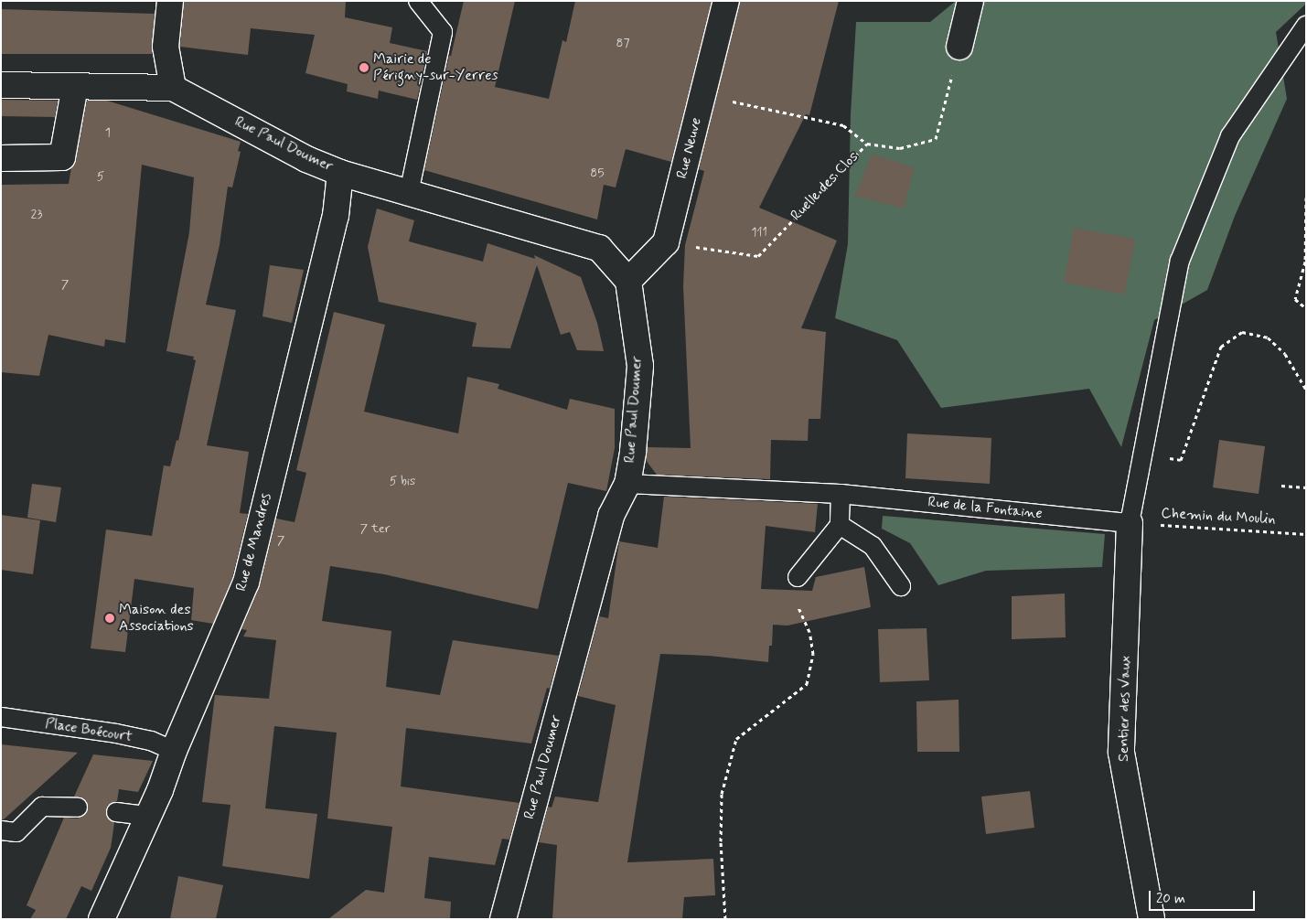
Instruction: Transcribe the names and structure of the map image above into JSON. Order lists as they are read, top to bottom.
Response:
{
  "streets": {
    "street": [
      "Rue Paul Doumer",
      "Rue Neuve",
      "Rue de Mandres",
      "Sentier des Vaux"
    ],
    "lane": ["Rue de la Fontaine", "Place Boécourt"],
    "path": ["Ruelle des Clos", "Chemin du Moulin"]
  },
  "crossings": [
    ["Rue Paul Doumer", "Rue Neuve"],
    ["Rue Paul Doumer", "Rue de la Fontaine"],
    ["Rue Paul Doumer", "Rue de Mandres"],
    ["Rue Neuve", "Ruelle des Clos"],
    ["Rue de la Fontaine", "Chemin du Moulin"],
    ["Rue de la Fontaine", "Sentier des Vaux"],
    ["Chemin du Moulin", "Sentier des Vaux"],
    ["Rue de Mandres", "Place Boécourt"]
  ],
  "places": ["Mairie de Périgny-sur-Yerres", "Maison des Associations"],
  "house_numbers": [
    "87",
    "1",
    "85",
    "5",
    "23",
    "111",
    "7",
    "5 bis",
    "7 ter",
    "7"
  ],
  "scale_bar": "20 m"
}
